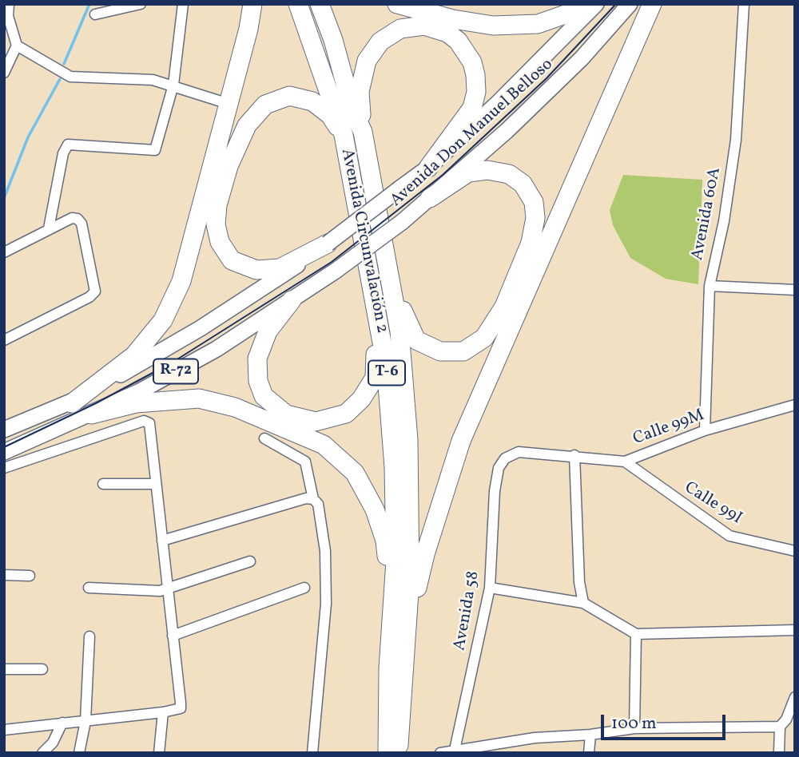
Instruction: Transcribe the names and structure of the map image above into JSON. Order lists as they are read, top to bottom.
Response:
{
  "streets": {
    "highway": ["Avenida Circunvalación 2", "T-6"],
    "main road": ["Avenida Don Manuel Belloso", "R-72"],
    "street": [
      "Avenida 60A",
      "Calle 99M",
      "Calle 99I",
      "Avenida 58"
    ]
  },
  "crossings": [
    ["Avenida 60A", "Calle 99M"],
    ["Calle 99M", "Calle 99I"],
    ["Calle 99M", "Avenida 58"]
  ],
  "scale_bar": "100 m"
}
